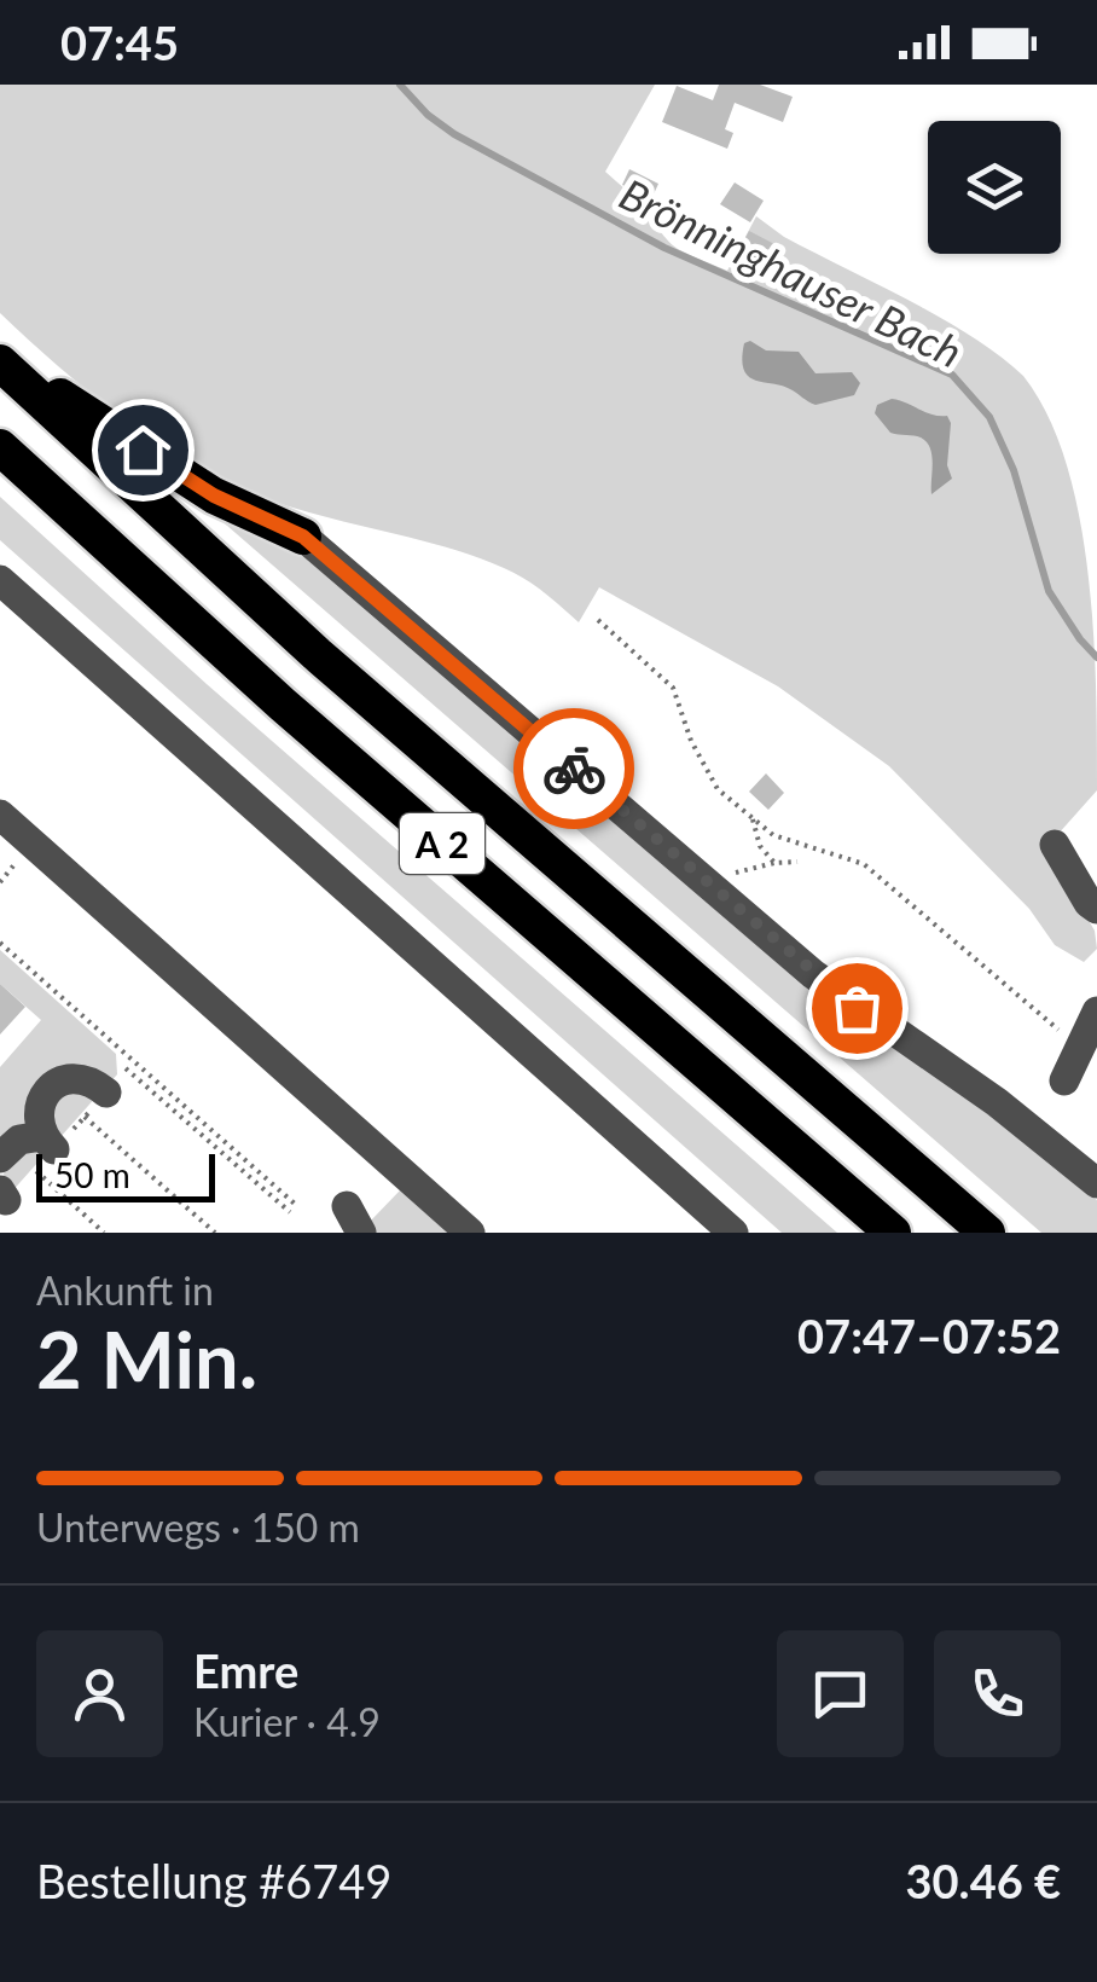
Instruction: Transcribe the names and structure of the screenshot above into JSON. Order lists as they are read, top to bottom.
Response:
{
  "streets": {
    "highway": ["A 2"]
  },
  "water": ["Brönninghauser Bach"],
  "scale_bar": "50 m",
  "page": {
    "status": "07:45",
    "scale": "50 m",
    "heading": ["2 Min.", "Ankunft in", "07:47–07:52"],
    "panel": [
      "Emre",
      "Kurier · 4.9",
      "Bestellung #6749",
      "30.46 €"
    ],
    "bar": "Unterwegs · 150 m"
  }
}
